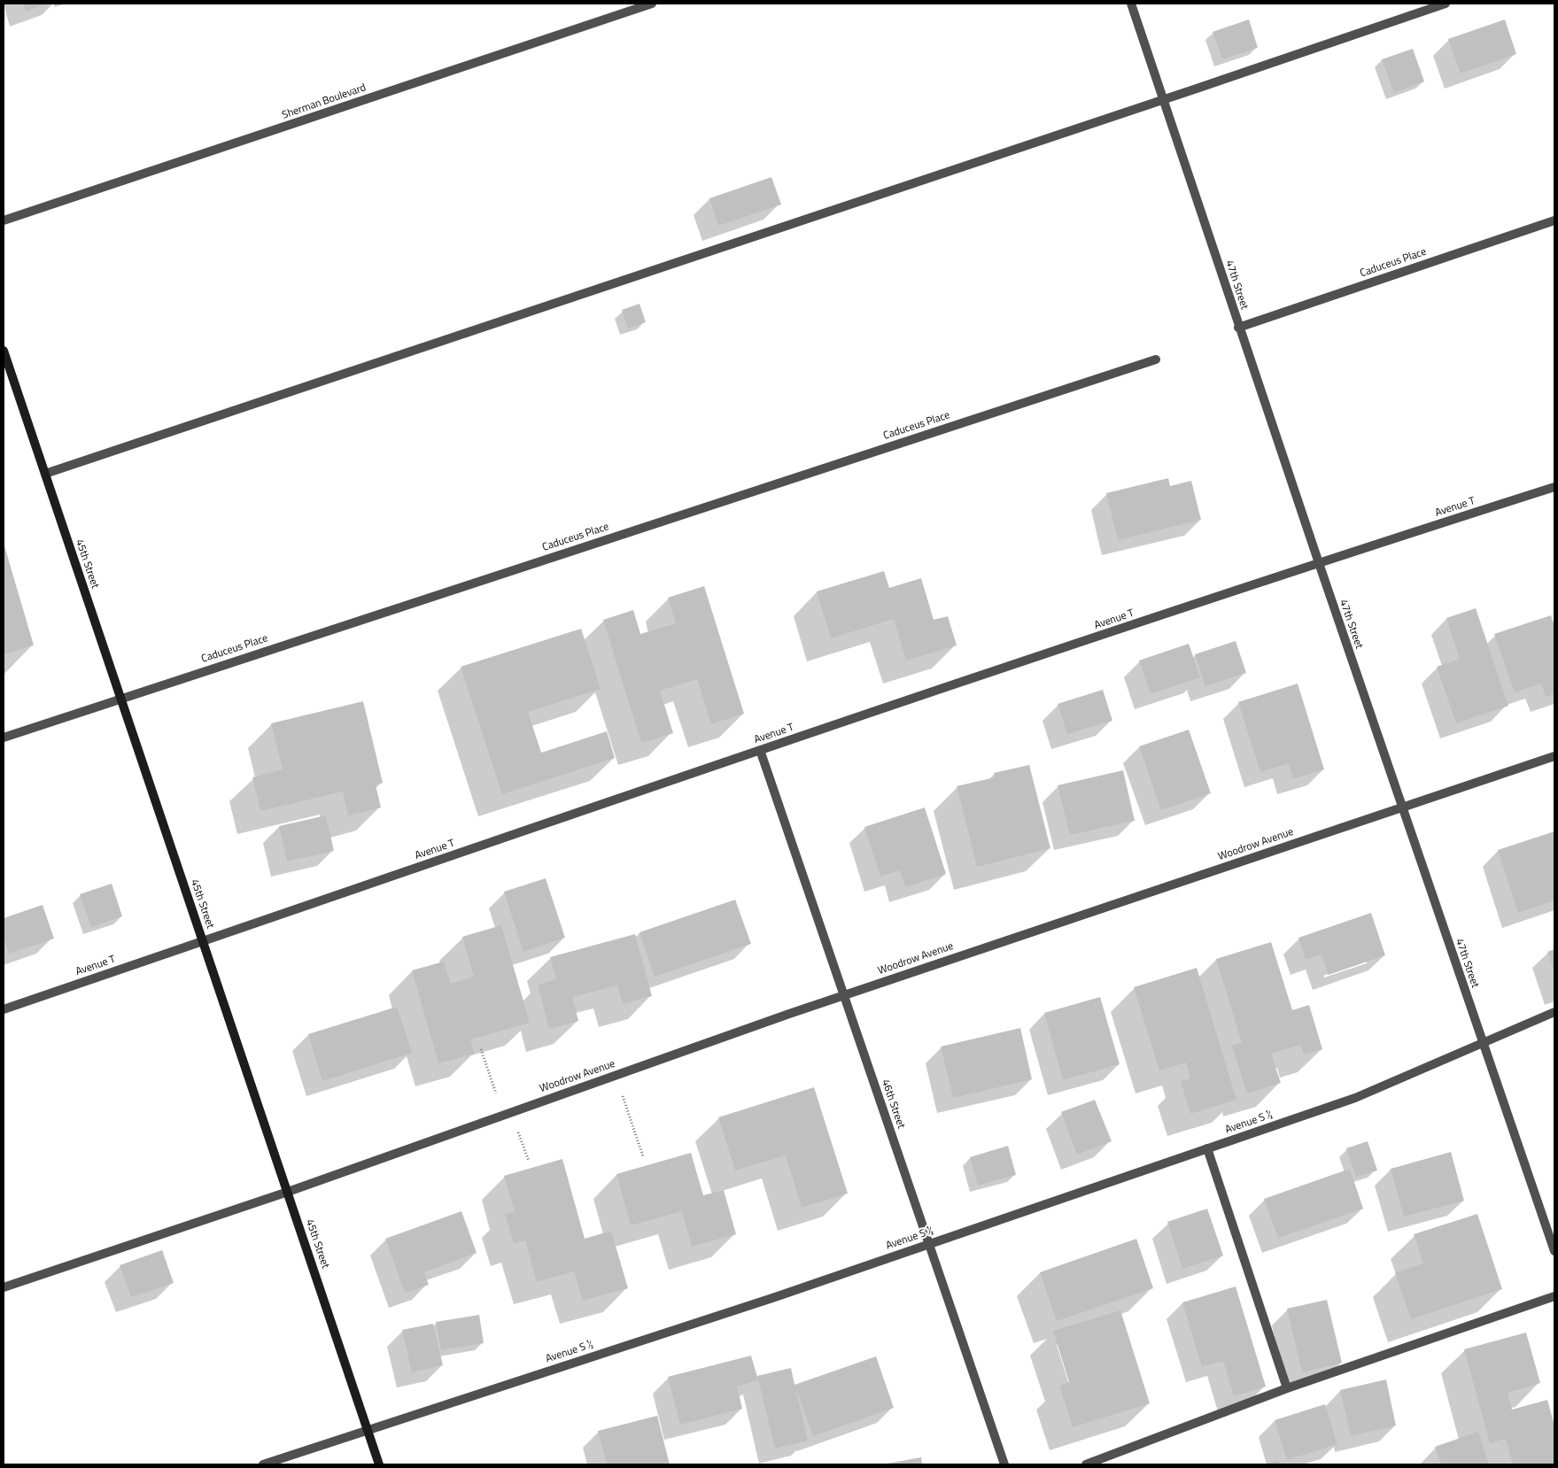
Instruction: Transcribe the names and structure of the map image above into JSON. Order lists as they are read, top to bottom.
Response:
{
  "streets": {
    "main road": ["45th Street"],
    "street": [
      "Sherman Boulevard",
      "Caduceus Place",
      "47th Street",
      "Avenue T",
      "Woodrow Avenue",
      "46th Street",
      "Avenue S ½"
    ]
  },
  "crossings": [
    ["Caduceus Place", "47th Street"],
    ["Caduceus Place", "45th Street"],
    ["47th Street", "Avenue T"],
    ["47th Street", "Woodrow Avenue"],
    ["47th Street", "Avenue S ½"],
    ["Avenue T", "45th Street"],
    ["Avenue T", "46th Street"],
    ["45th Street", "Woodrow Avenue"],
    ["45th Street", "Avenue S ½"],
    ["Woodrow Avenue", "46th Street"],
    ["46th Street", "Avenue S ½"]
  ]
}
